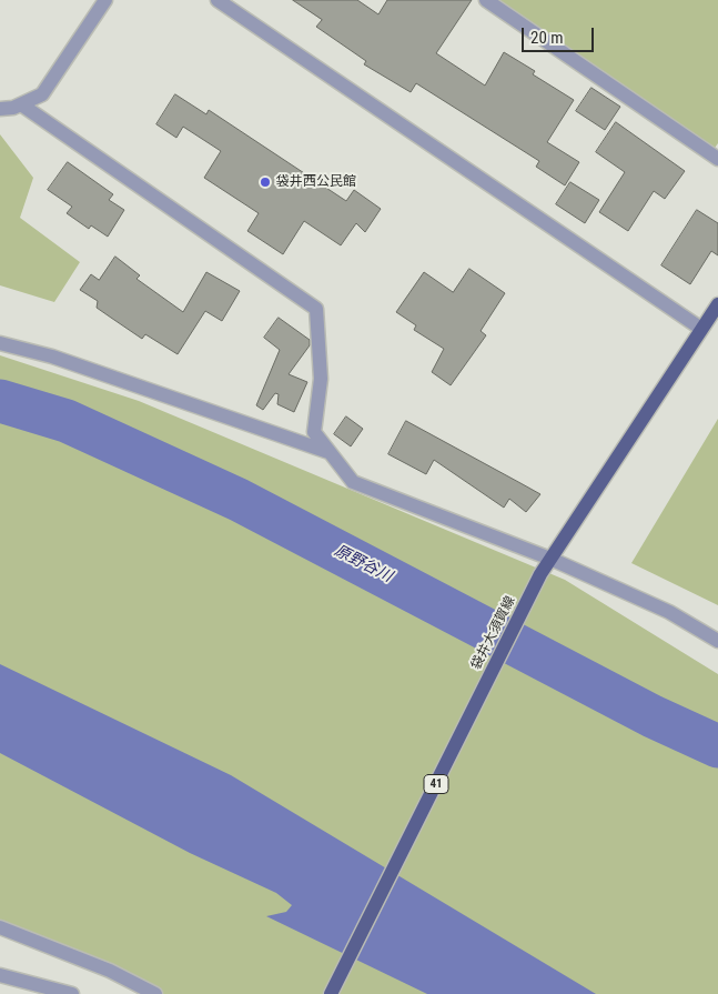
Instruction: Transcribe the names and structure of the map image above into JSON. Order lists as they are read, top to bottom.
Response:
{
  "streets": {
    "main road": ["袋井大須賀線", "41"]
  },
  "water": ["原野谷川"],
  "places": ["袋井西公民館"],
  "scale_bar": "20 m"
}
